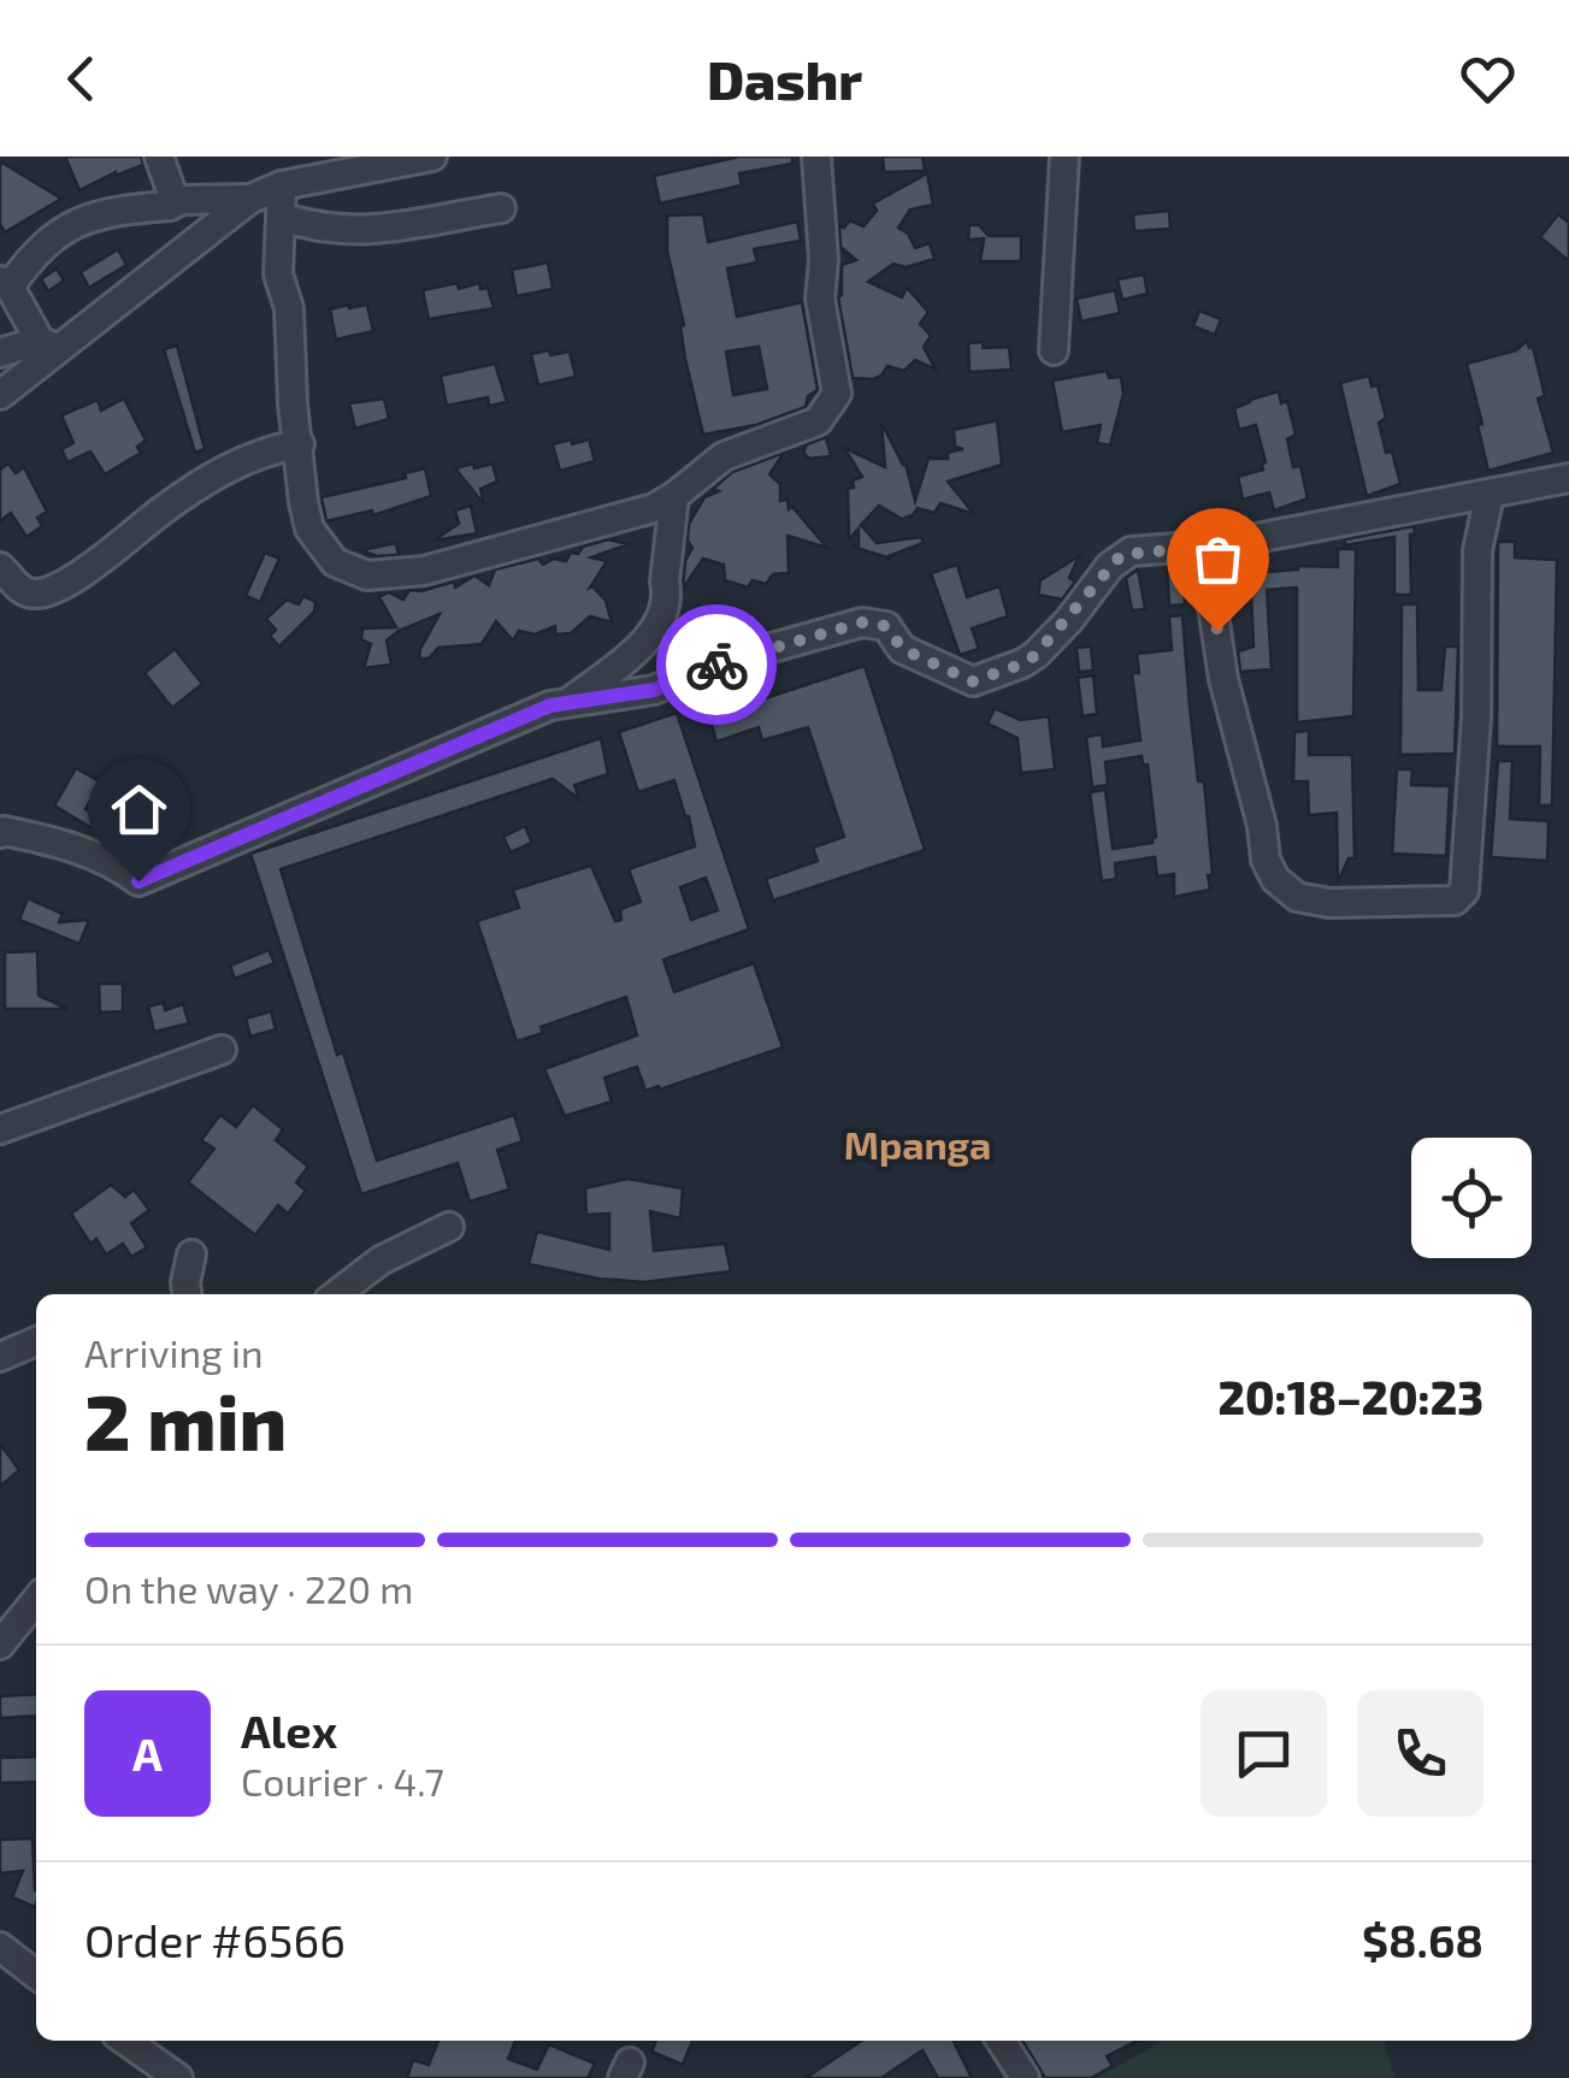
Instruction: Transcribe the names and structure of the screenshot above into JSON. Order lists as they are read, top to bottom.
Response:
{
  "districts": ["Mpanga"],
  "page": {
    "header": "Dashr",
    "heading": ["2 min", "Arriving in", "20:18–20:23"],
    "panel": [
      "Alex",
      "Courier · 4.7",
      "Order #6566",
      "$8.68"
    ],
    "bar": "On the way · 220 m",
    "round": "A"
  }
}
